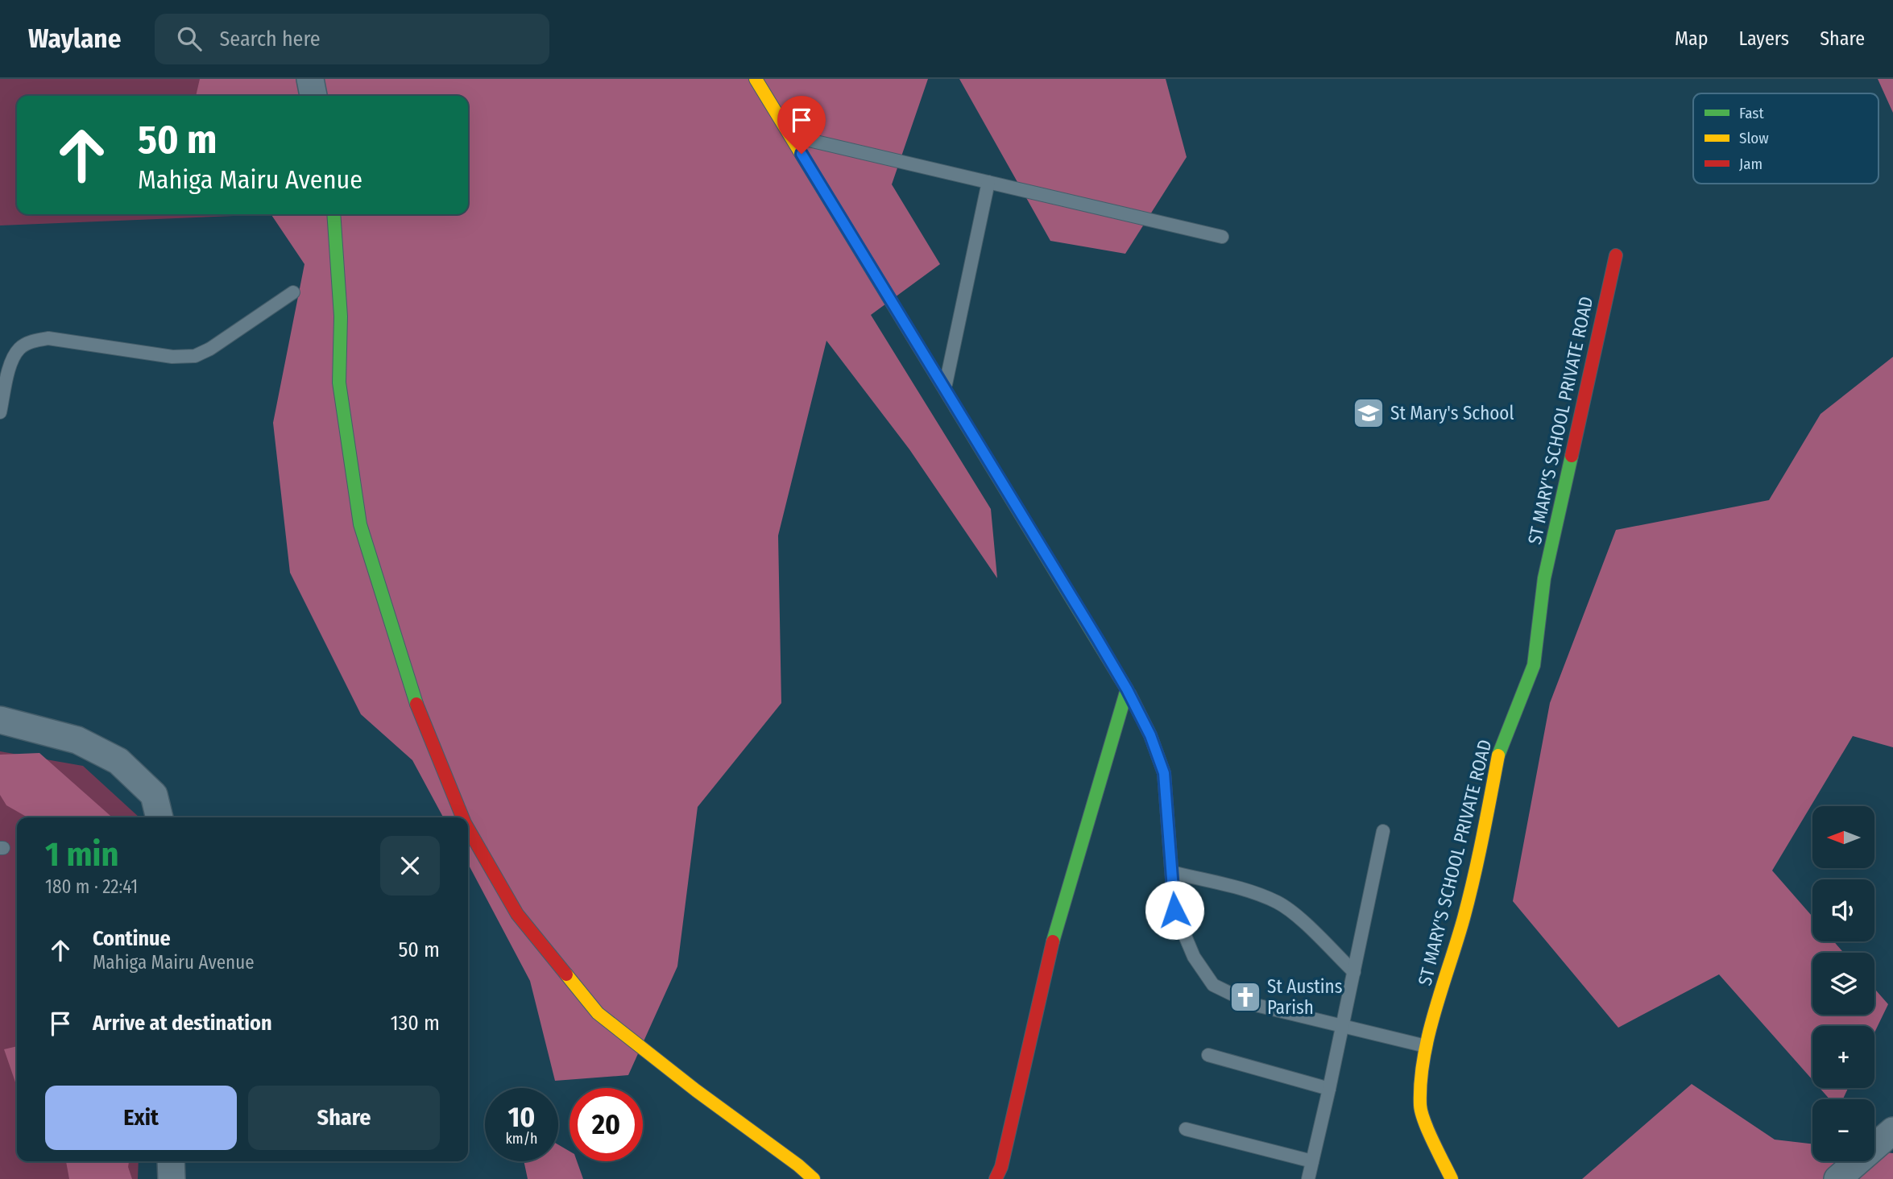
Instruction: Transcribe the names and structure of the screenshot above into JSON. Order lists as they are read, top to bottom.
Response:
{
  "streets": {
    "street": ["ST MARY'S SCHOOL PRIVATE ROAD"]
  },
  "places": {
    "school or university": ["St Mary's School"],
    "church": ["St Austins Parish"]
  },
  "legend": ["Fast", "Slow", "Jam"],
  "north": "left",
  "page": {
    "header": "Waylane",
    "search": "Search here",
    "nav": ["Map", "Layers", "Share"],
    "turn": ["50 m", "Mahiga Mairu Avenue"],
    "map_buttons": ["+", "−"],
    "heading": ["1 min", "180 m · 22:41"],
    "list": [
      {
        "name": "Continue",
        "note": "Mahiga Mairu Avenue",
        "value": "50 m"
      },
      {
        "name": "Arrive at destination",
        "value": "130 m"
      }
    ],
    "buttons": ["Exit", "Share"],
    "speed": "10 km/h",
    "limit": "20"
  }
}
